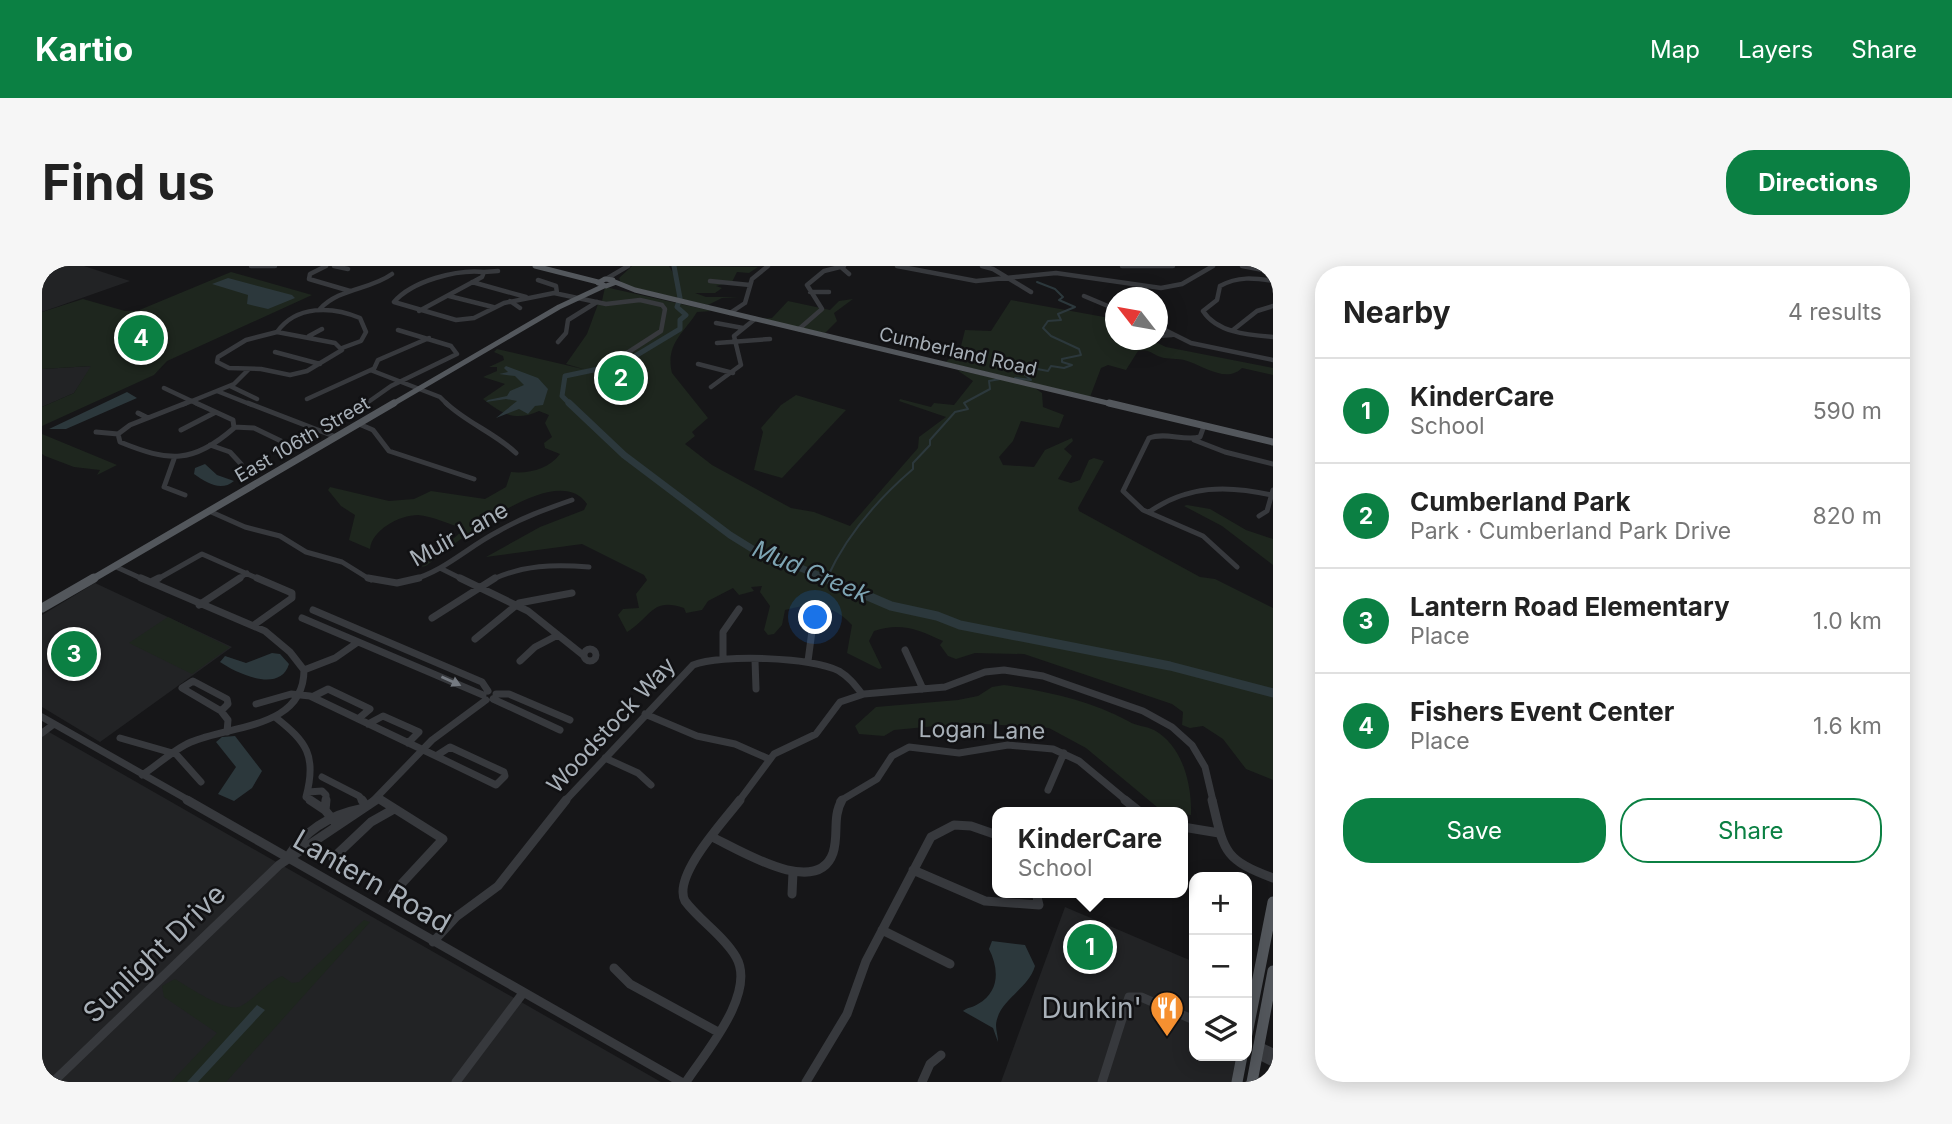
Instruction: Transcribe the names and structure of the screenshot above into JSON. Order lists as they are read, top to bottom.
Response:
{
  "streets": {
    "main road": ["Cumberland Road", "East 106th Street"],
    "street": [
      "Muir Lane",
      "Woodstock Way",
      "Logan Lane",
      "Lantern Road",
      "Sunlight Drive"
    ]
  },
  "crossings": [
    ["Cumberland Road", "East 106th Street"],
    ["East 106th Street", "Muir Lane"],
    ["Woodstock Way", "Lantern Road"],
    ["Lantern Road", "Sunlight Drive"]
  ],
  "water": ["Mud Creek"],
  "places": {
    "restaurant": ["Dunkin'"]
  },
  "north": "top left",
  "page": {
    "header": "Kartio",
    "nav": ["Map", "Layers", "Share"],
    "buttons": [
      "Directions",
      ["Save", "Share"]
    ],
    "title": "Find us",
    "heading": ["Nearby", "4 results"],
    "pins": [
      "4",
      "2",
      "3",
      "1"
    ],
    "list": [
      {
        "mark": "1",
        "name": "KinderCare",
        "note": "School",
        "value": "590 m"
      },
      {
        "mark": "2",
        "name": "Cumberland Park",
        "note": "Park · Cumberland Park Drive",
        "value": "820 m"
      },
      {
        "mark": "3",
        "name": "Lantern Road Elementary",
        "note": "Place",
        "value": "1.0 km"
      },
      {
        "mark": "4",
        "name": "Fishers Event Center",
        "note": "Place",
        "value": "1.6 km"
      }
    ],
    "popup": ["KinderCare", "School"],
    "map_buttons": ["+", "−"]
  }
}
